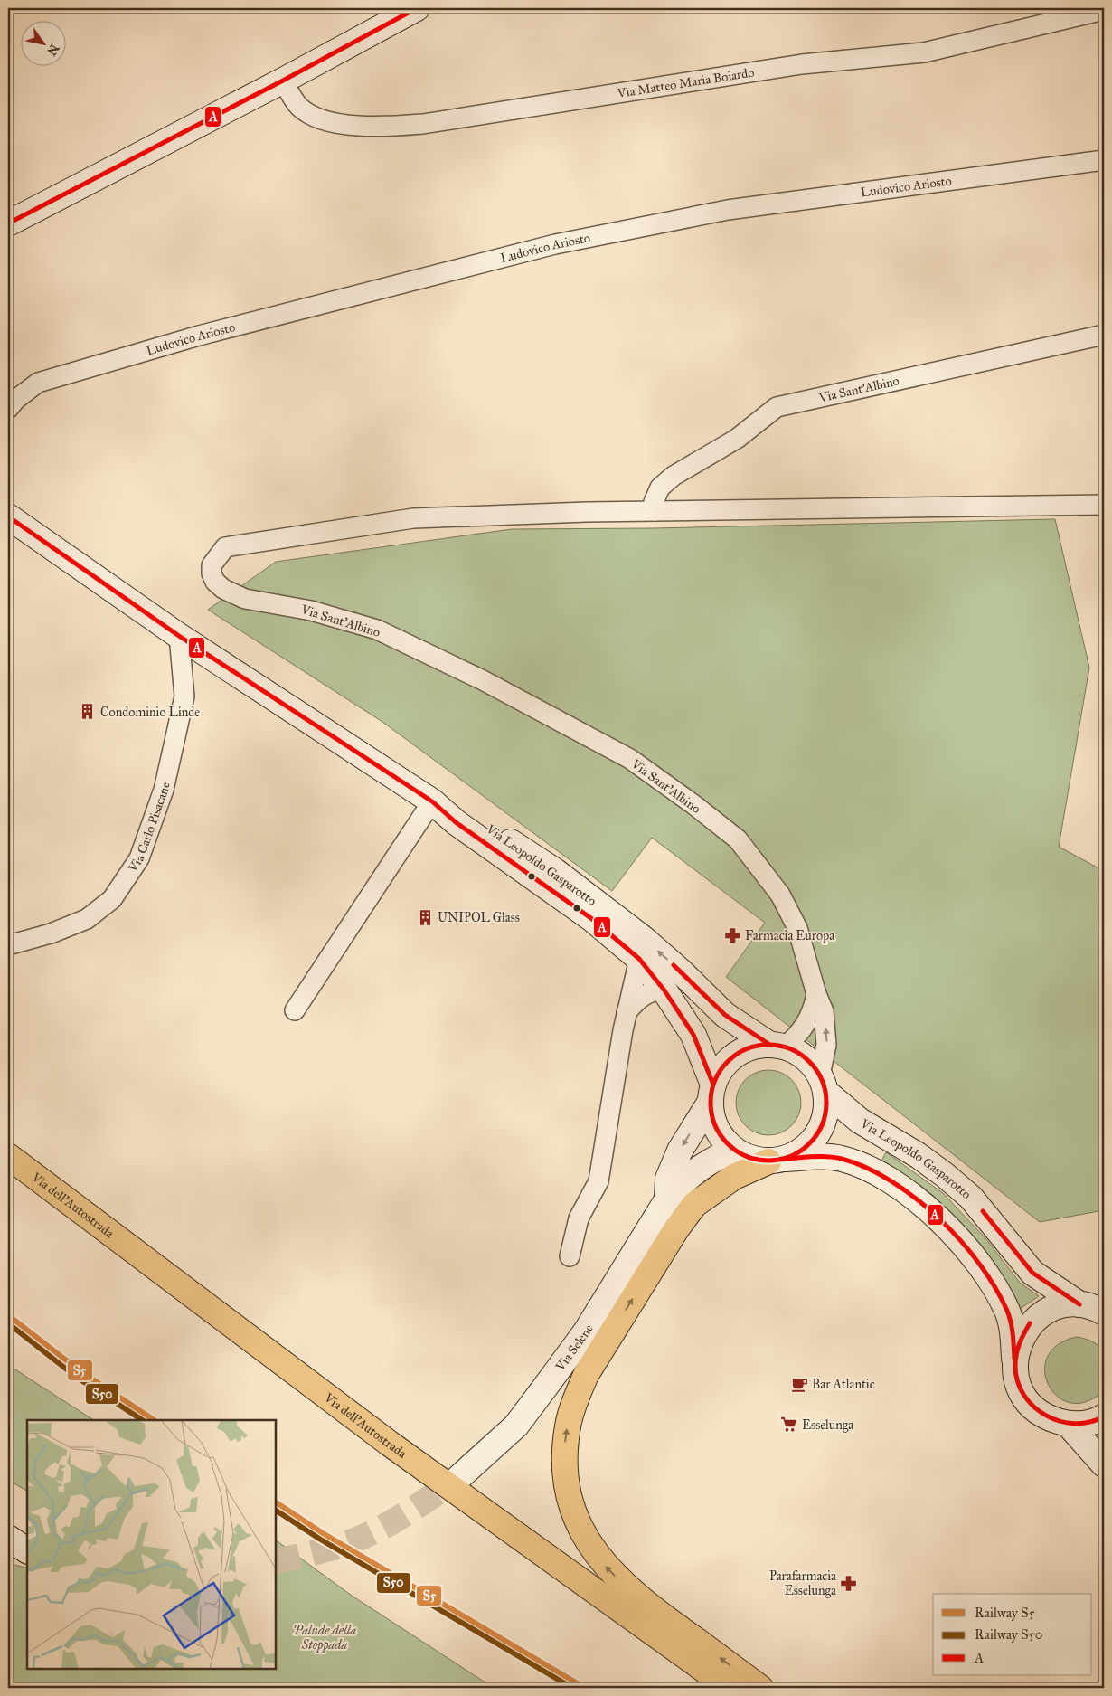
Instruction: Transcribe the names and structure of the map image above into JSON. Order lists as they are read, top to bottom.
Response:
{
  "streets": {
    "highway": ["Via dell'Autostrada"],
    "main road": ["Via Leopoldo Gasparotto", "Via Selene"],
    "street": [
      "Via Matteo Maria Boiardo",
      "Ludovico Ariosto",
      "Via Sant'Albino",
      "Via Carlo Pisacane"
    ]
  },
  "crossings": [
    ["Via Sant'Albino", "Via Leopoldo Gasparotto"],
    ["Via Sant'Albino", "Via Selene"],
    ["Via Carlo Pisacane", "Via Leopoldo Gasparotto"],
    ["Via Leopoldo Gasparotto", "Via Selene"]
  ],
  "parks": ["Palude della Stoppada"],
  "places": {
    "building": ["Condominio Linde", "UNIPOL Glass"],
    "pharmacy": ["Farmacia Europa", "Parafarmacia Esselunga"],
    "cafe": ["Bar Atlantic"],
    "supermarket": ["Esselunga"]
  },
  "lines": ["transit line A", "rail line S5", "rail line S50"],
  "legend": ["Railway S5", "Railway S50", "A"],
  "north": "bottom right"
}
